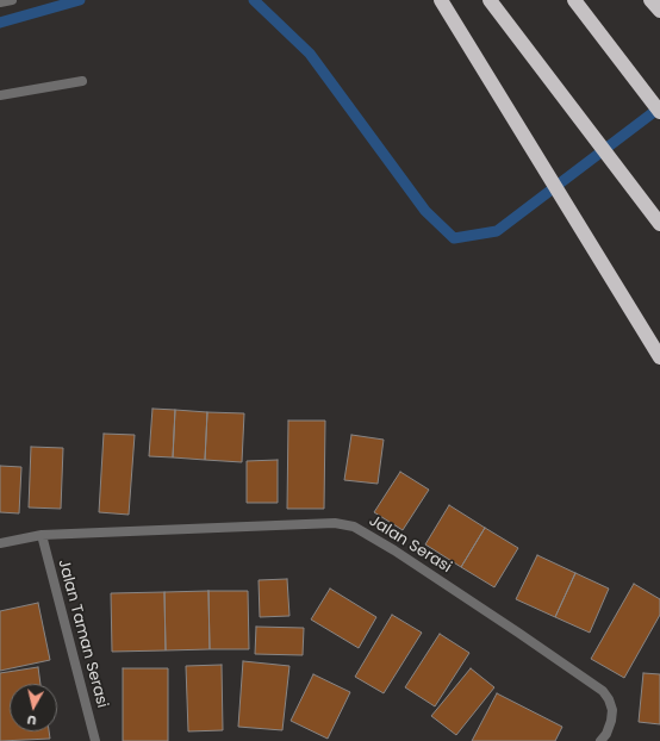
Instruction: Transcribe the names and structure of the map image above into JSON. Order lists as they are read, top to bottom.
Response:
{
  "streets": {
    "street": ["Jalan Serasi", "Jalan Taman Serasi"]
  },
  "crossings": [
    ["Jalan Serasi", "Jalan Taman Serasi"]
  ],
  "north": "bottom"
}
